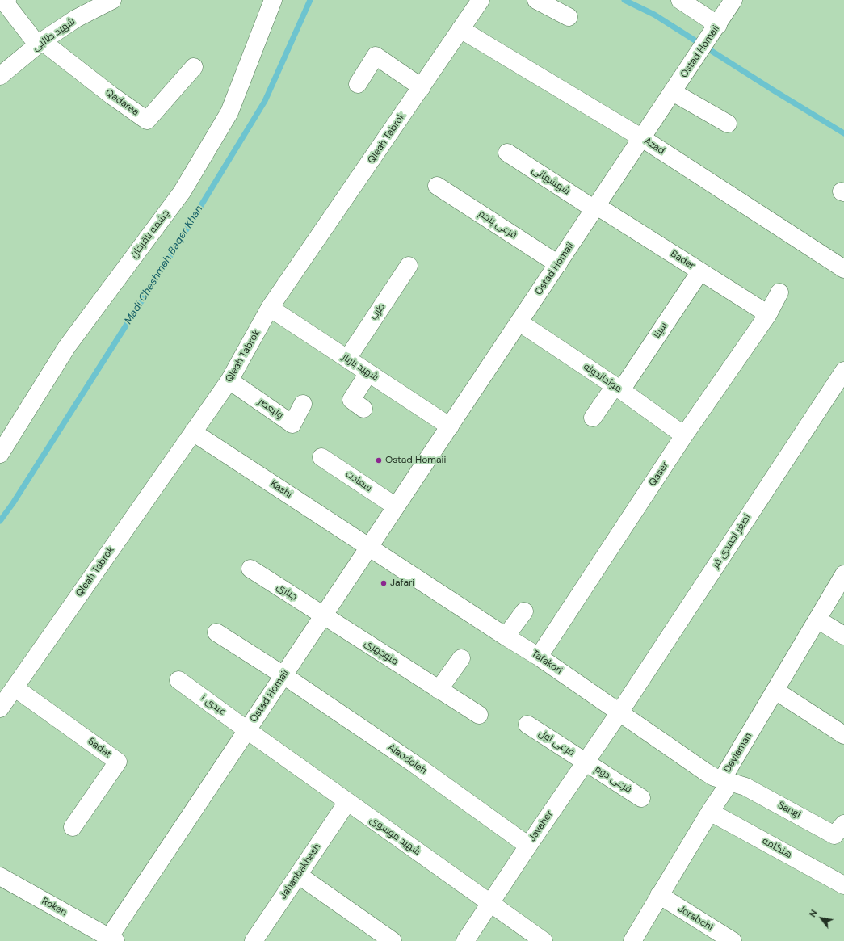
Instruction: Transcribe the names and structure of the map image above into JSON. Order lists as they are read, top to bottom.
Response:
{
  "streets": {
    "street": [
      "شهید طالبی",
      "Ostad Homaii",
      "Qadarea",
      "Qleah Tabrok",
      "Azad",
      "شهشهانی",
      "فرعی پنجم",
      "چشمه باقرخان",
      "Bader",
      "طرب",
      "سینا",
      "شهید بارباز",
      "موئدالدوله",
      "ولیعصر",
      "Qaser",
      "سعادت",
      "Kashi",
      "اصغر احمدی فر",
      "جباری",
      "منوچهری",
      "Tafakori",
      "عبدی ۱",
      "فرعی اول",
      "Sadat",
      "Deylaman",
      "Alaodoleh",
      "فرعی دوم",
      "Sangi",
      "Javaher",
      "شهید موسوی",
      "هنگامه",
      "Jahanbakhesh",
      "Roken",
      "Jorabchi"
    ]
  },
  "crossings": [
    ["شهید طالبی", "Qadarea"],
    ["Ostad Homaii", "Azad"],
    ["Ostad Homaii", "شهشهانی"],
    ["Ostad Homaii", "فرعی پنجم"],
    ["Ostad Homaii", "Bader"],
    ["Ostad Homaii", "شهید بارباز"],
    ["Ostad Homaii", "موئدالدوله"],
    ["Ostad Homaii", "سعادت"],
    ["Ostad Homaii", "Kashi"],
    ["Ostad Homaii", "جباری"],
    ["Ostad Homaii", "منوچهری"],
    ["Ostad Homaii", "Tafakori"],
    ["Ostad Homaii", "عبدی ۱"],
    ["Ostad Homaii", "Alaodoleh"],
    ["Ostad Homaii", "شهید موسوی"],
    ["Ostad Homaii", "Roken"],
    ["Qleah Tabrok", "Azad"],
    ["Qleah Tabrok", "شهید بارباز"],
    ["Qleah Tabrok", "ولیعصر"],
    ["Qleah Tabrok", "Kashi"],
    ["Qleah Tabrok", "Sadat"],
    ["شهشهانی", "Bader"],
    ["Bader", "سینا"],
    ["Bader", "Qaser"],
    ["طرب", "شهید بارباز"],
    ["سینا", "موئدالدوله"],
    ["موئدالدوله", "Qaser"],
    ["Qaser", "Tafakori"],
    ["Kashi", "Tafakori"],
    ["اصغر احمدی فر", "Tafakori"],
    ["اصغر احمدی فر", "Javaher"],
    ["جباری", "منوچهری"],
    ["Tafakori", "Deylaman"],
    ["Tafakori", "Sangi"],
    ["Tafakori", "Javaher"],
    ["عبدی ۱", "شهید موسوی"],
    ["فرعی اول", "فرعی دوم"],
    ["فرعی اول", "Javaher"],
    ["Deylaman", "Sangi"],
    ["Deylaman", "هنگامه"],
    ["Deylaman", "Jorabchi"],
    ["Alaodoleh", "Javaher"],
    ["فرعی دوم", "Javaher"],
    ["Javaher", "شهید موسوی"],
    ["شهید موسوی", "Jahanbakhesh"]
  ],
  "water": ["Madi Cheshmeh Baqer Khan"],
  "places": ["Ostad Homaii", "Jafari"],
  "north": "top left"
}
